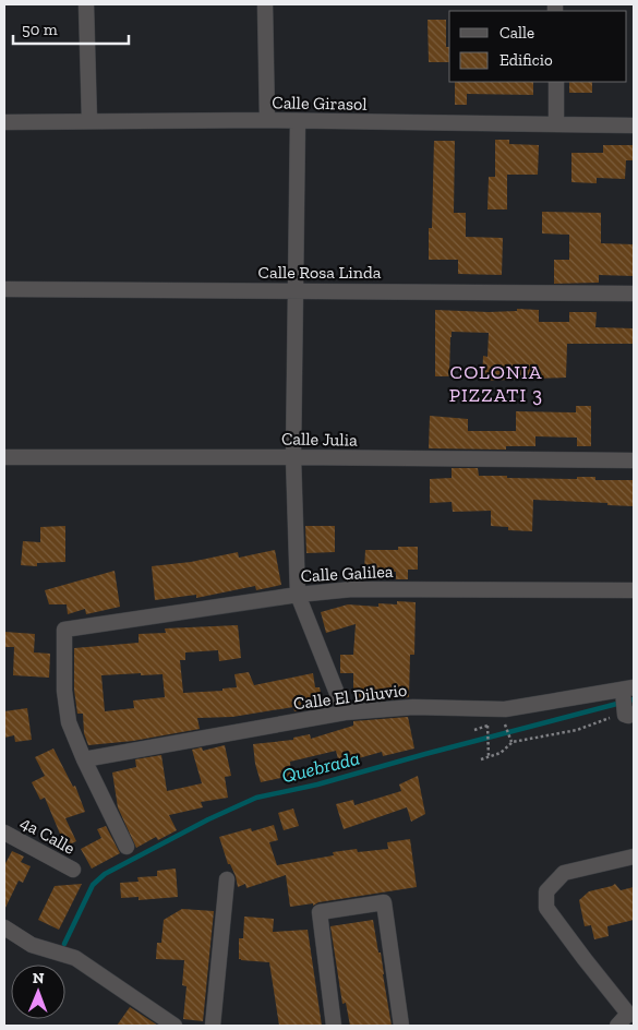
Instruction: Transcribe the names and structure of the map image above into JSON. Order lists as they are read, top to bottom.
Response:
{
  "streets": {
    "street": [
      "Calle Girasol",
      "Calle Rosa Linda",
      "Calle Julia",
      "Calle Galilea",
      "Calle El Diluvio",
      "4a Calle"
    ]
  },
  "crossings": [
    ["Calle Galilea", "Calle El Diluvio"]
  ],
  "districts": ["COLONIA PIZZATI 3"],
  "water": ["Quebrada"],
  "legend": ["Calle", "Edificio"],
  "scale_bar": "50 m",
  "north": "top"
}
